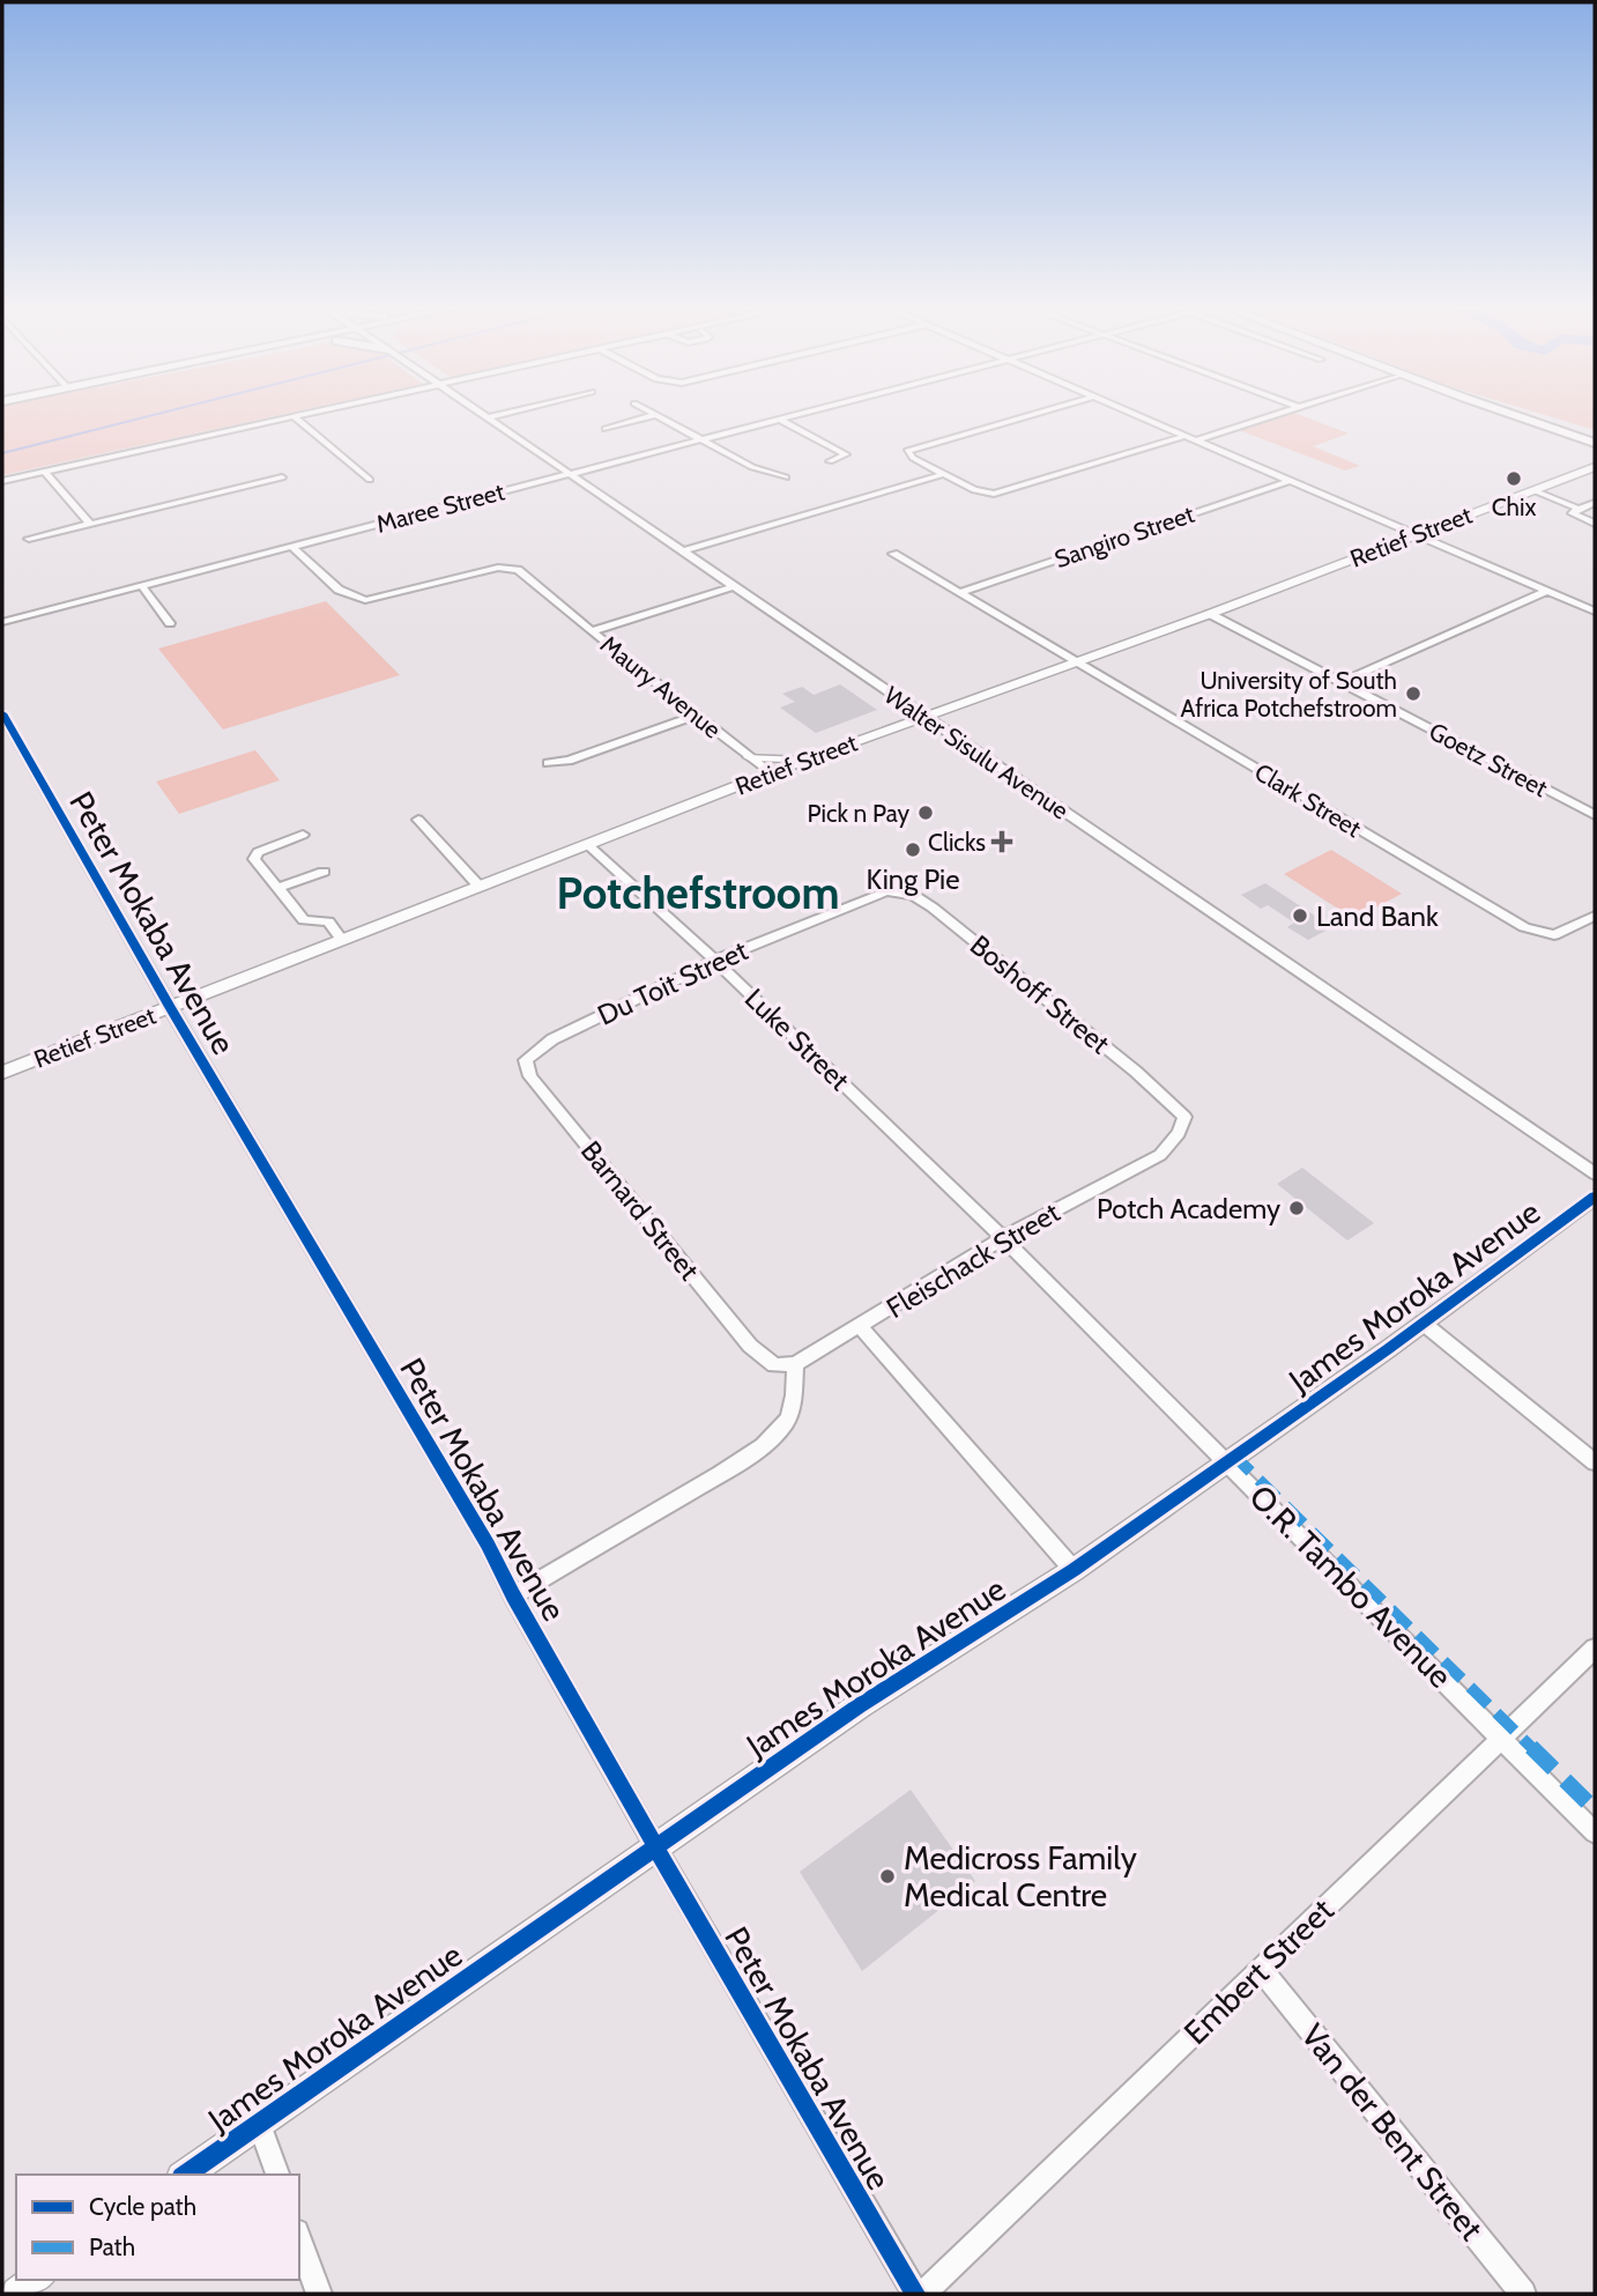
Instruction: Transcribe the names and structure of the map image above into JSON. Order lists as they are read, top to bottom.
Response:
{
  "streets": {
    "street": [
      "Maree Street",
      "Sangiro Street",
      "Retief Street",
      "Maury Avenue",
      "Walter Sisulu Avenue",
      "Goetz Street",
      "Clark Street",
      "Peter Mokaba Avenue",
      "Du Toit Street",
      "Boshoff Street",
      "Luke Street",
      "Barnard Street",
      "Fleischack Street",
      "James Moroka Avenue",
      "O.R. Tambo Avenue",
      "Embert Street",
      "Van der Bent Street"
    ]
  },
  "crossings": [
    ["Maree Street", "Walter Sisulu Avenue"],
    ["Sangiro Street", "Clark Street"],
    ["Retief Street", "Maury Avenue"],
    ["Retief Street", "Walter Sisulu Avenue"],
    ["Retief Street", "Goetz Street"],
    ["Retief Street", "Clark Street"],
    ["Retief Street", "Peter Mokaba Avenue"],
    ["Retief Street", "Luke Street"],
    ["Maury Avenue", "Walter Sisulu Avenue"],
    ["Peter Mokaba Avenue", "James Moroka Avenue"],
    ["Du Toit Street", "Boshoff Street"],
    ["Du Toit Street", "Luke Street"],
    ["Du Toit Street", "Barnard Street"],
    ["Boshoff Street", "Fleischack Street"],
    ["Luke Street", "Fleischack Street"],
    ["Luke Street", "O.R. Tambo Avenue"],
    ["Barnard Street", "Fleischack Street"],
    ["Fleischack Street", "O.R. Tambo Avenue"],
    ["James Moroka Avenue", "O.R. Tambo Avenue"],
    ["O.R. Tambo Avenue", "Embert Street"],
    ["Embert Street", "Van der Bent Street"]
  ],
  "districts": ["Potchefstroom"],
  "places": {
    "other": [
      "Chix",
      "University of South Africa Potchefstroom",
      "Pick n Pay",
      "King Pie",
      "Land Bank",
      "Potch Academy",
      "Medicross Family Medical Centre"
    ],
    "health": ["Clicks"]
  },
  "legend": ["Cycle path", "Path"]
}
